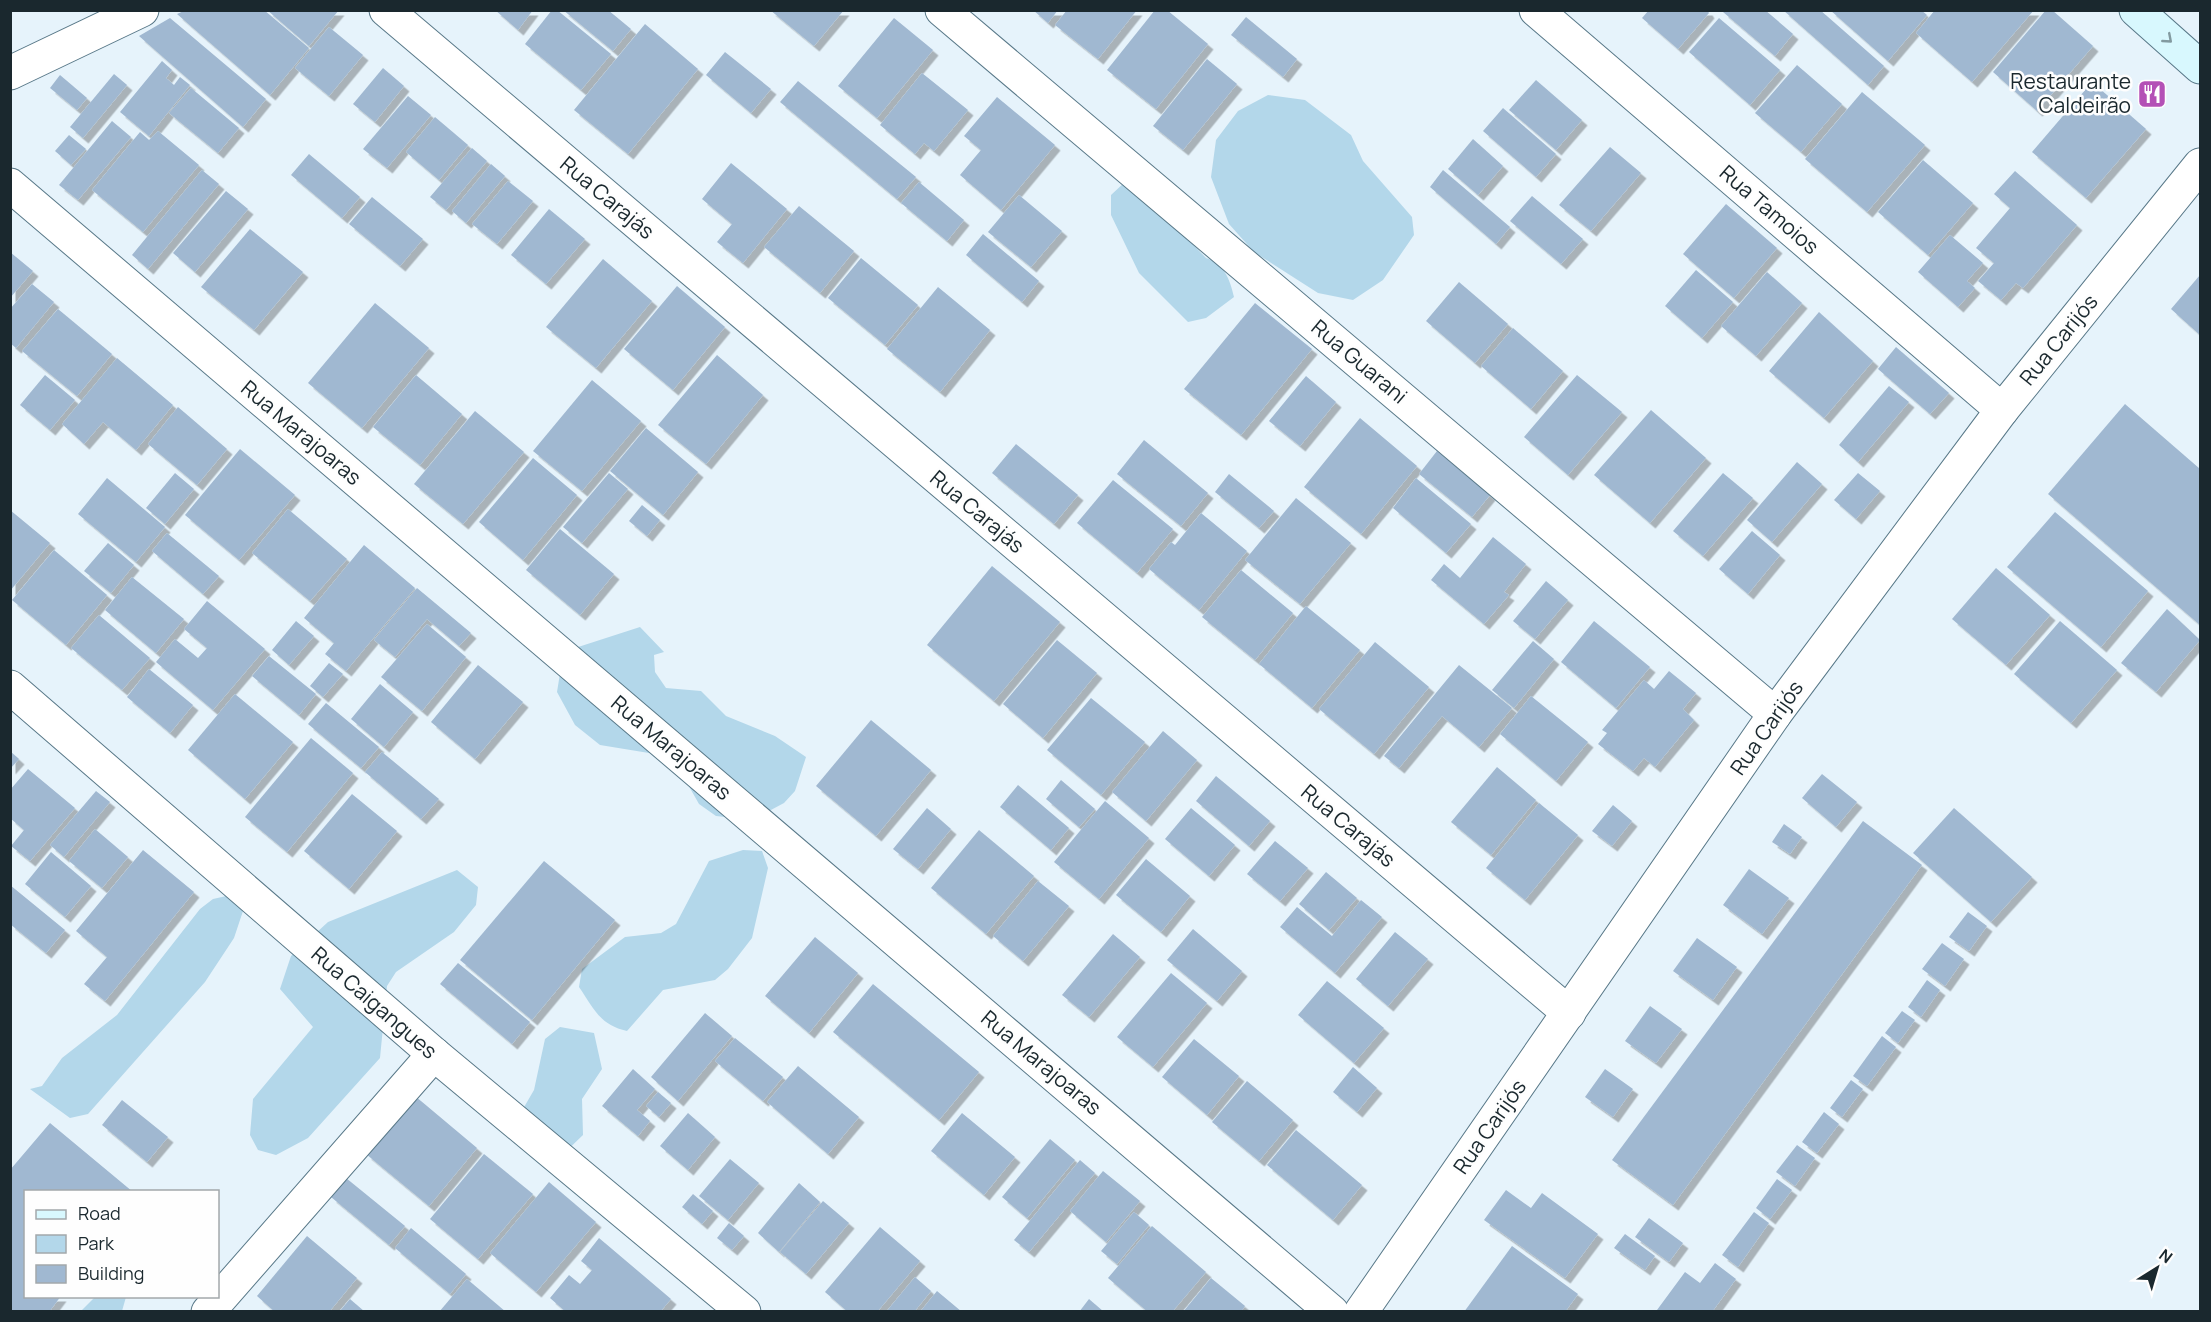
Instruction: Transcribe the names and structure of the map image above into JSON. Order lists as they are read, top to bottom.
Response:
{
  "streets": {
    "street": [
      "Rua Carajás",
      "Rua Tamoios",
      "Rua Carijós",
      "Rua Guarani",
      "Rua Marajoaras",
      "Rua Caigangues"
    ]
  },
  "crossings": [
    ["Rua Carajás", "Rua Carijós"],
    ["Rua Tamoios", "Rua Carijós"],
    ["Rua Carijós", "Rua Guarani"]
  ],
  "places": {
    "restaurant": ["Restaurante Caldeirão"]
  },
  "legend": ["Road", "Park", "Building"],
  "north": "top right"
}
